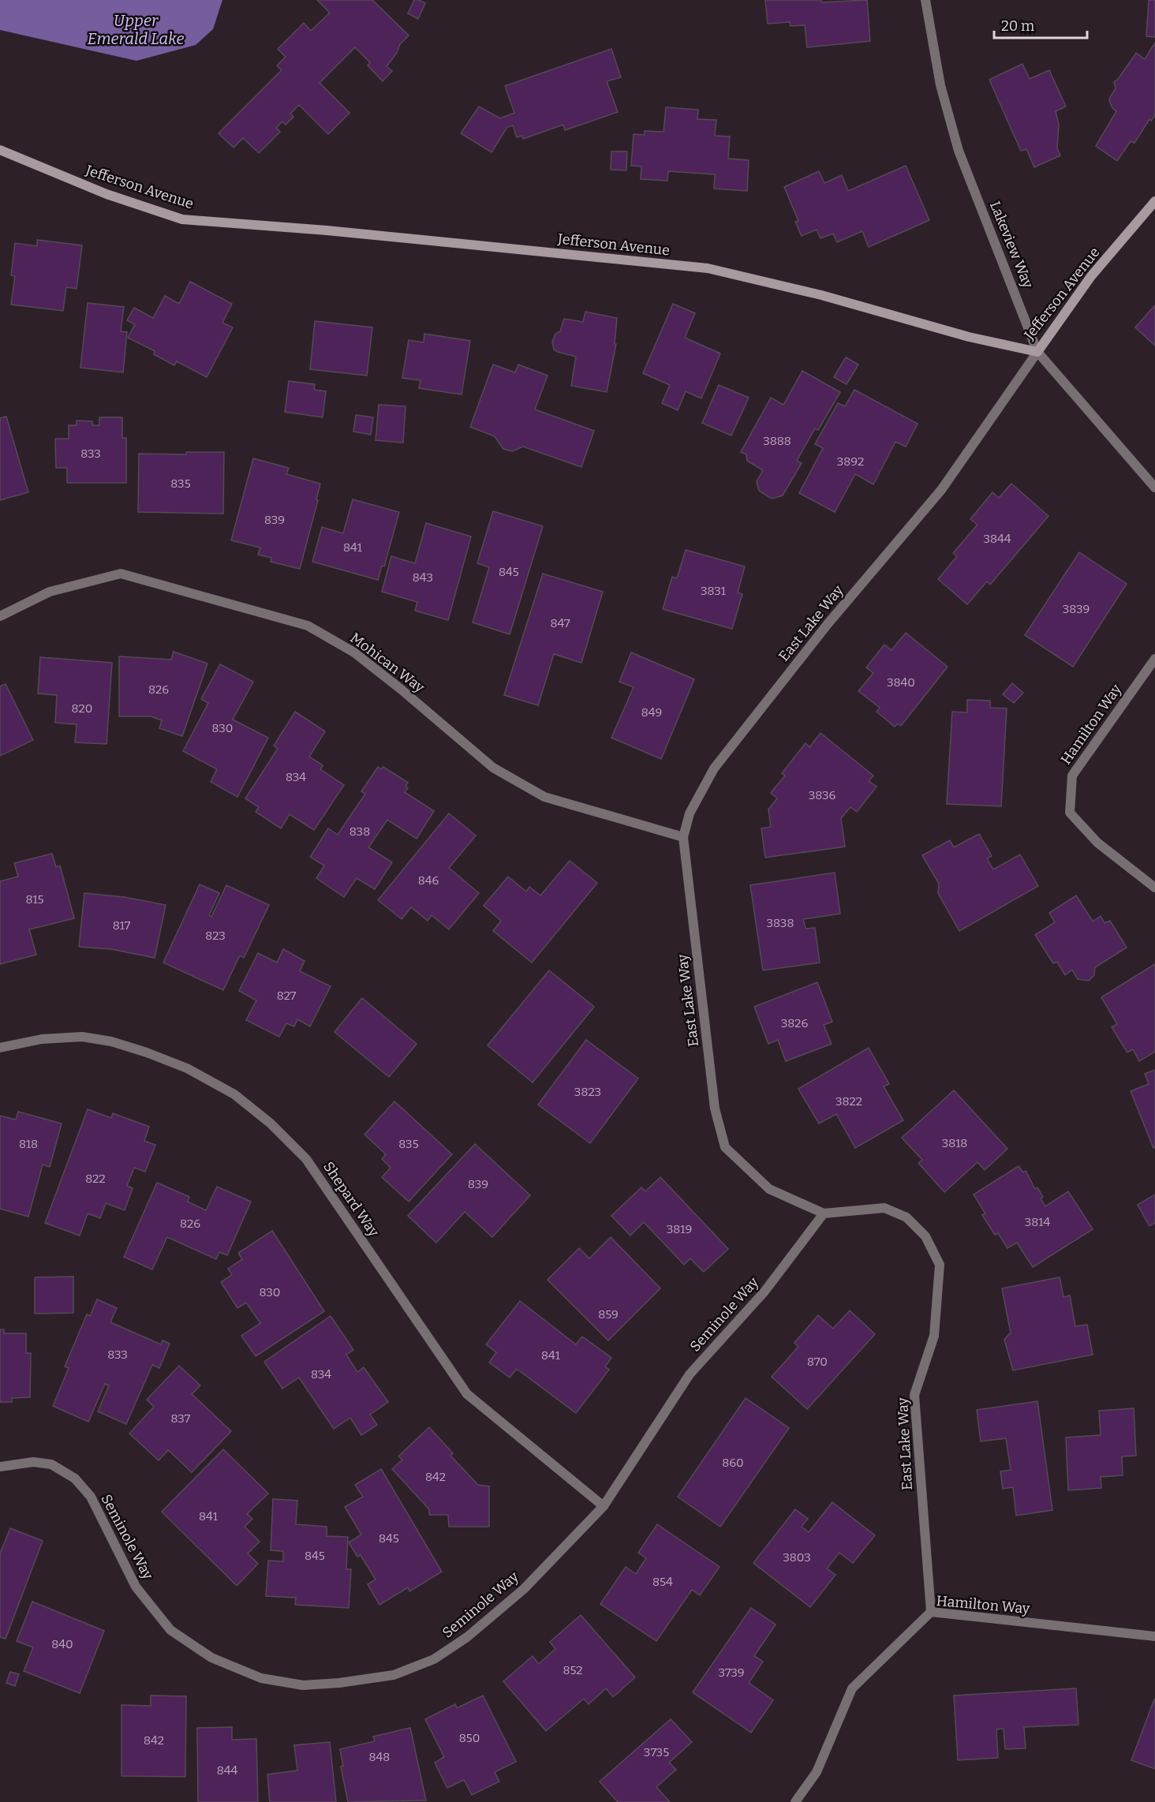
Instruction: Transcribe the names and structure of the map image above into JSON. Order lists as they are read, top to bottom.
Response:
{
  "streets": {
    "street": [
      "Jefferson Avenue",
      "Lakeview Way",
      "East Lake Way",
      "Mohican Way",
      "Hamilton Way",
      "Shepard Way",
      "Seminole Way"
    ]
  },
  "crossings": [
    ["Jefferson Avenue", "Lakeview Way"],
    ["Jefferson Avenue", "East Lake Way"],
    ["Lakeview Way", "East Lake Way"],
    ["East Lake Way", "Mohican Way"],
    ["East Lake Way", "Hamilton Way"],
    ["East Lake Way", "Seminole Way"],
    ["Shepard Way", "Seminole Way"]
  ],
  "water": ["Upper Emerald Lake"],
  "house_numbers": [
    "3888",
    "833",
    "3892",
    "835",
    "839",
    "3844",
    "841",
    "845",
    "843",
    "3831",
    "3839",
    "847",
    "3840",
    "826",
    "820",
    "849",
    "830",
    "834",
    "3836",
    "838",
    "846",
    "815",
    "3838",
    "817",
    "823",
    "827",
    "3826",
    "3823",
    "3822",
    "3818",
    "818",
    "835",
    "822",
    "839",
    "3814",
    "826",
    "3819",
    "830",
    "859",
    "833",
    "841",
    "870",
    "834",
    "837",
    "860",
    "842",
    "841",
    "845",
    "845",
    "3803",
    "854",
    "840",
    "852",
    "3739",
    "850",
    "842",
    "3735",
    "848",
    "844"
  ],
  "scale_bar": "20 m"
}
